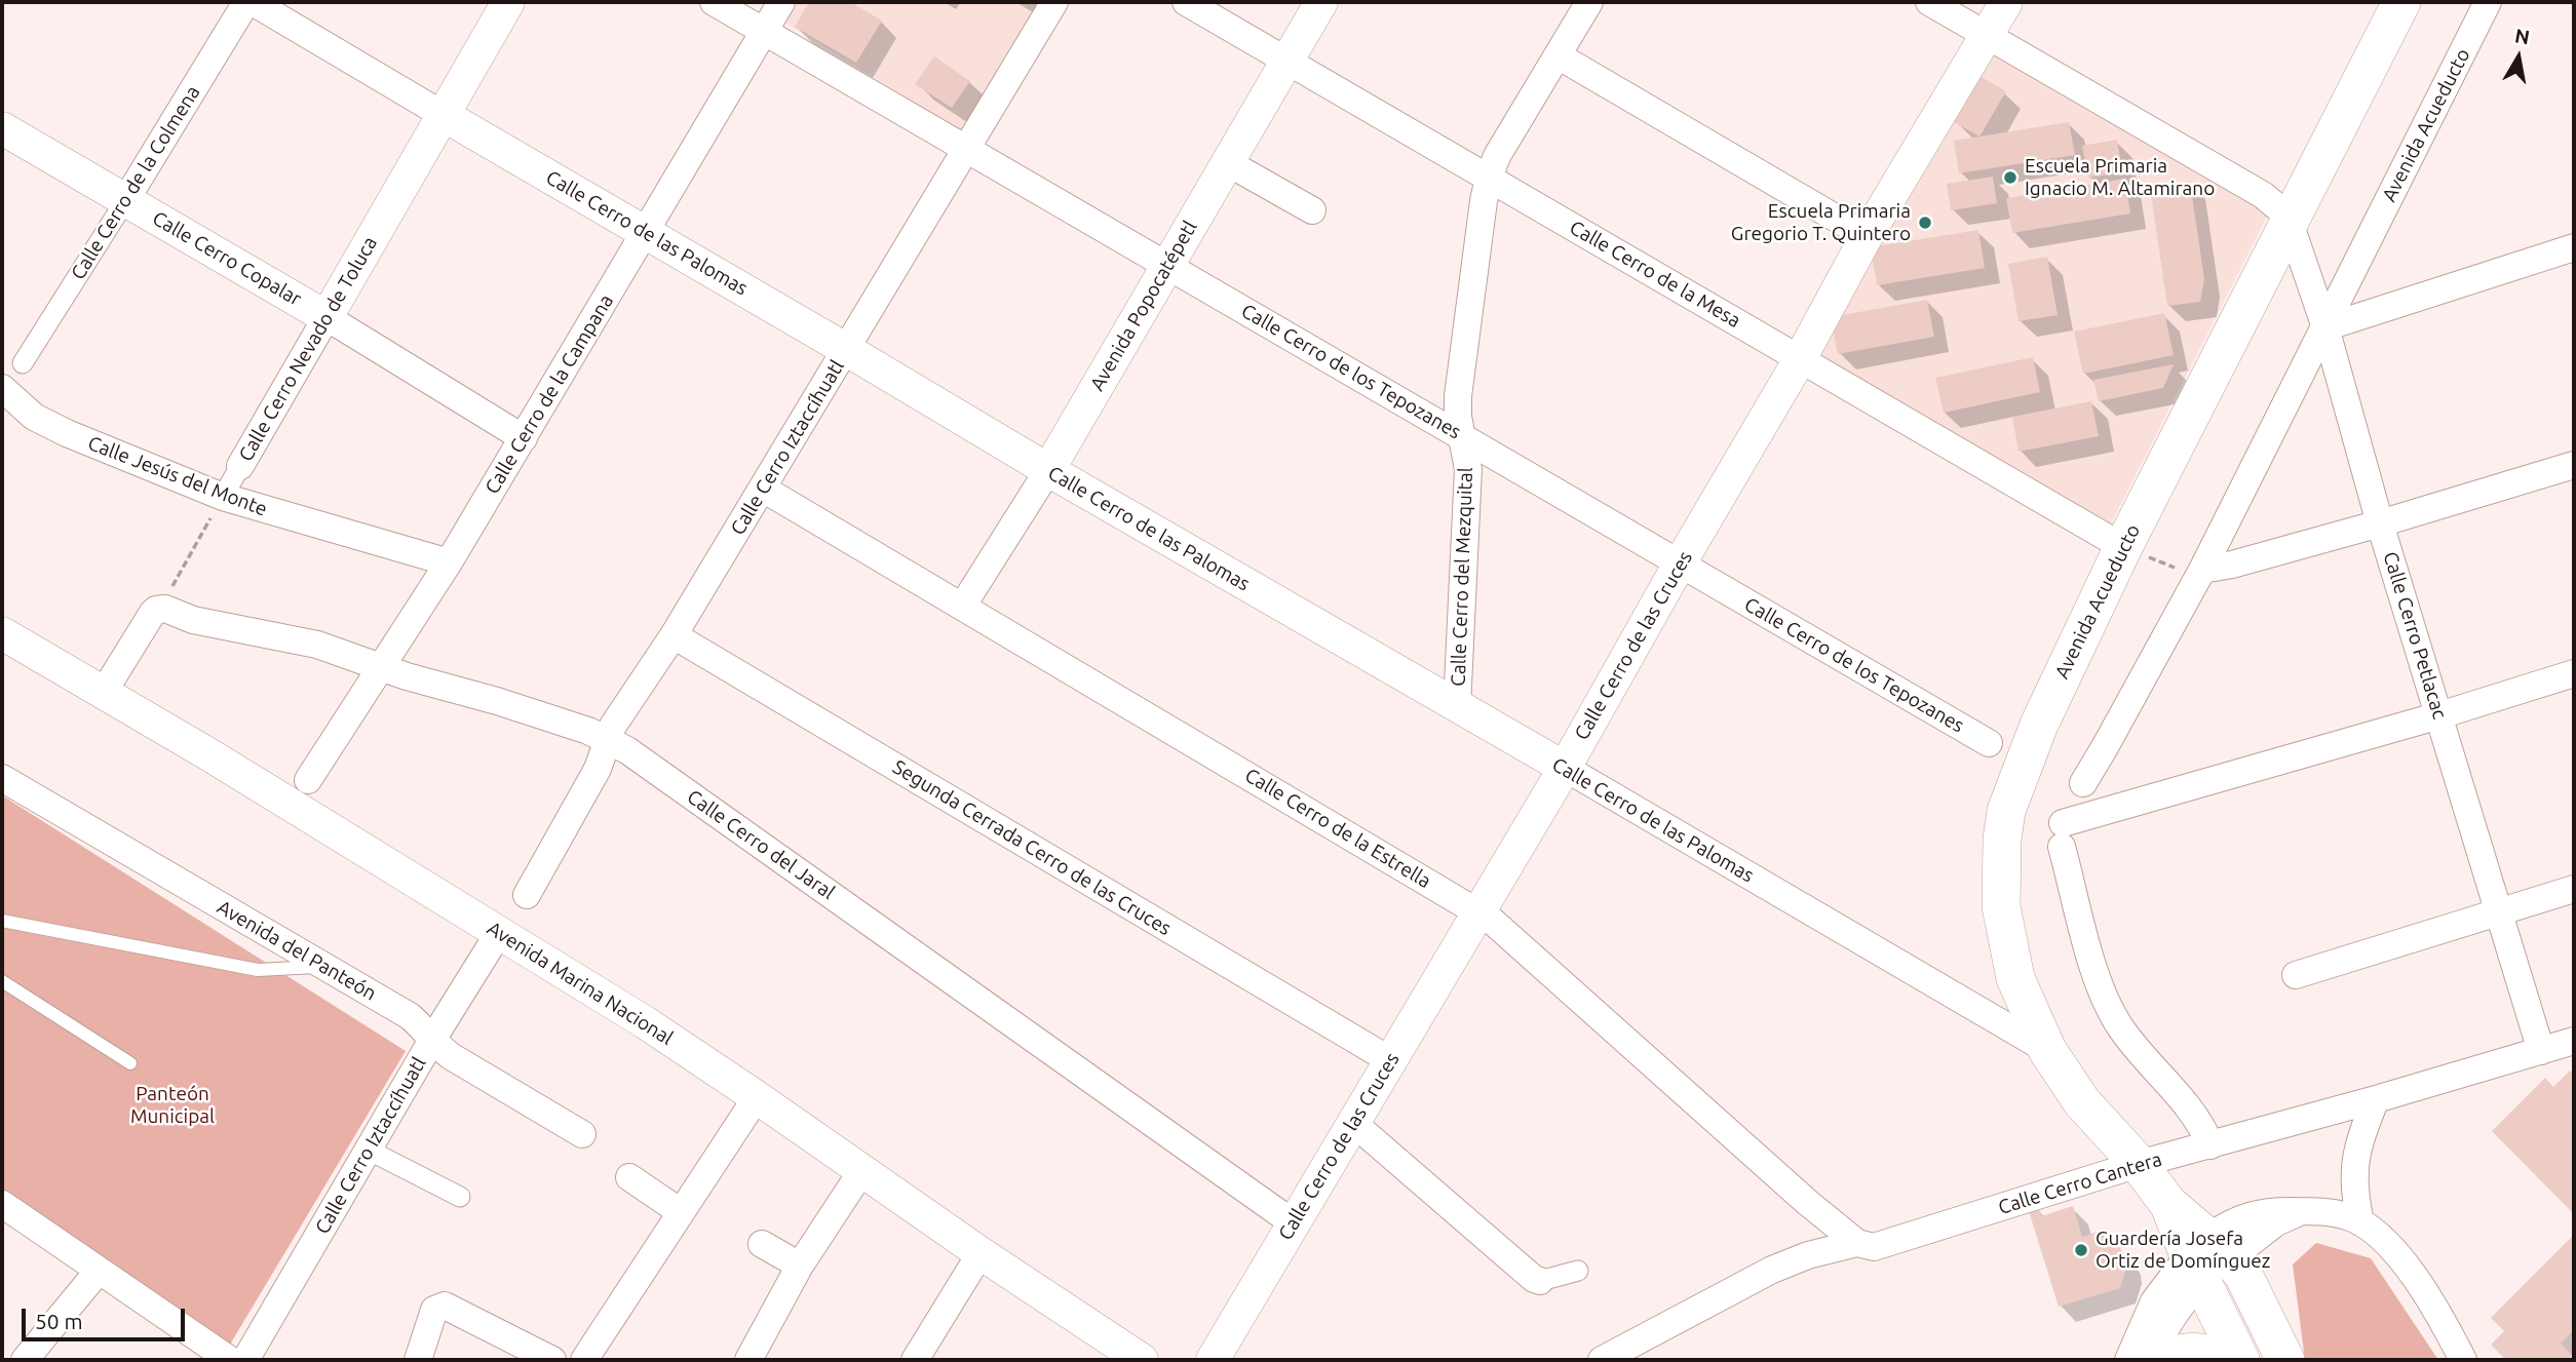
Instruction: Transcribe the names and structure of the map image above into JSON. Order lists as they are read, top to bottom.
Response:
{
  "streets": {
    "main road": ["Avenida Acueducto"],
    "street": [
      "Calle Cerro de la Colmena",
      "Calle Cerro de las Palomas",
      "Calle Cerro Copalar",
      "Calle Cerro de la Mesa",
      "Avenida Popocatépetl",
      "Calle Cerro Nevado de Toluca",
      "Calle Cerro de los Tepozanes",
      "Calle Cerro de la Campana",
      "Calle Cerro Iztaccíhuatl",
      "Calle Jesús del Monte",
      "Calle Cerro del Mezquital",
      "Calle Cerro Petlacac",
      "Calle Cerro de las Cruces",
      "Calle Cerro de la Estrella",
      "Calle Cerro del Jaral",
      "Segunda Cerrada Cerro de las Cruces",
      "Avenida del Panteón",
      "Avenida Marina Nacional",
      "Calle Cerro Cantera"
    ]
  },
  "crossings": [
    ["Avenida Acueducto", "Calle Cerro de las Palomas"],
    ["Avenida Acueducto", "Calle Cerro de la Mesa"],
    ["Avenida Acueducto", "Calle Cerro Petlacac"],
    ["Avenida Acueducto", "Calle Cerro Cantera"],
    ["Calle Cerro de la Colmena", "Calle Cerro Copalar"],
    ["Calle Cerro de las Palomas", "Avenida Popocatépetl"],
    ["Calle Cerro de las Palomas", "Calle Cerro Nevado de Toluca"],
    ["Calle Cerro de las Palomas", "Calle Cerro de la Campana"],
    ["Calle Cerro de las Palomas", "Calle Cerro Iztaccíhuatl"],
    ["Calle Cerro de las Palomas", "Calle Cerro del Mezquital"],
    ["Calle Cerro de las Palomas", "Calle Cerro de las Cruces"],
    ["Calle Cerro Copalar", "Calle Cerro Nevado de Toluca"],
    ["Calle Cerro Copalar", "Calle Cerro de la Campana"],
    ["Calle Cerro de la Mesa", "Avenida Popocatépetl"],
    ["Calle Cerro de la Mesa", "Calle Cerro del Mezquital"],
    ["Calle Cerro de la Mesa", "Calle Cerro de las Cruces"],
    ["Avenida Popocatépetl", "Calle Cerro de los Tepozanes"],
    ["Avenida Popocatépetl", "Calle Cerro de la Estrella"],
    ["Calle Cerro Nevado de Toluca", "Calle Jesús del Monte"],
    ["Calle Cerro de los Tepozanes", "Calle Cerro de la Campana"],
    ["Calle Cerro de los Tepozanes", "Calle Cerro Iztaccíhuatl"],
    ["Calle Cerro de los Tepozanes", "Calle Cerro del Mezquital"],
    ["Calle Cerro de los Tepozanes", "Calle Cerro de las Cruces"],
    ["Calle Cerro de la Campana", "Calle Jesús del Monte"],
    ["Calle Cerro de la Campana", "Calle Cerro del Jaral"],
    ["Calle Cerro Iztaccíhuatl", "Calle Cerro de la Estrella"],
    ["Calle Cerro Iztaccíhuatl", "Calle Cerro del Jaral"],
    ["Calle Cerro Iztaccíhuatl", "Segunda Cerrada Cerro de las Cruces"],
    ["Calle Cerro Iztaccíhuatl", "Avenida del Panteón"],
    ["Calle Cerro Iztaccíhuatl", "Avenida Marina Nacional"],
    ["Calle Cerro Petlacac", "Calle Cerro Cantera"],
    ["Calle Cerro de las Cruces", "Calle Cerro de la Estrella"],
    ["Calle Cerro de las Cruces", "Calle Cerro del Jaral"],
    ["Calle Cerro de las Cruces", "Segunda Cerrada Cerro de las Cruces"],
    ["Calle Cerro de la Estrella", "Calle Cerro Cantera"]
  ],
  "parks": ["Panteón Municipal"],
  "places": ["Escuela Primaria Ignacio M. Altamirano", "Escuela Primaria Gregorio T. Quintero", "Guardería Josefa Ortiz de Domínguez"],
  "scale_bar": "50 m",
  "north": "top"
}
